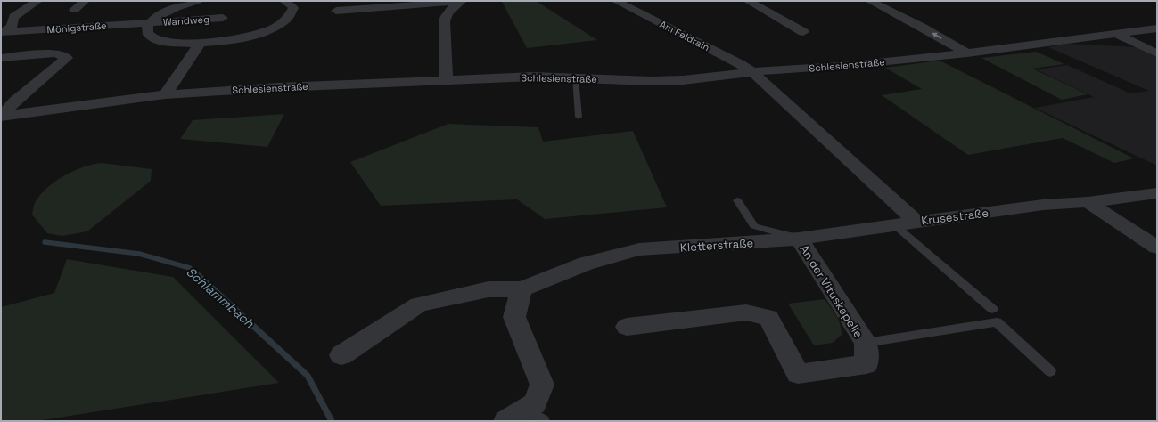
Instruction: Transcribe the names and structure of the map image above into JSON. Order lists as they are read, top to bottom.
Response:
{
  "streets": {
    "street": [
      "Wandweg",
      "Mönigstraße",
      "Am Feldrain",
      "Schlesienstraße",
      "Krusestraße",
      "Kletterstraße",
      "An der Vituskapelle"
    ]
  },
  "crossings": [
    ["Wandweg", "Mönigstraße"],
    ["Am Feldrain", "Schlesienstraße"],
    ["Am Feldrain", "Krusestraße"],
    ["Schlesienstraße", "Krusestraße"],
    ["Krusestraße", "Kletterstraße"],
    ["Kletterstraße", "An der Vituskapelle"]
  ],
  "water": ["Schlammbach"]
}
